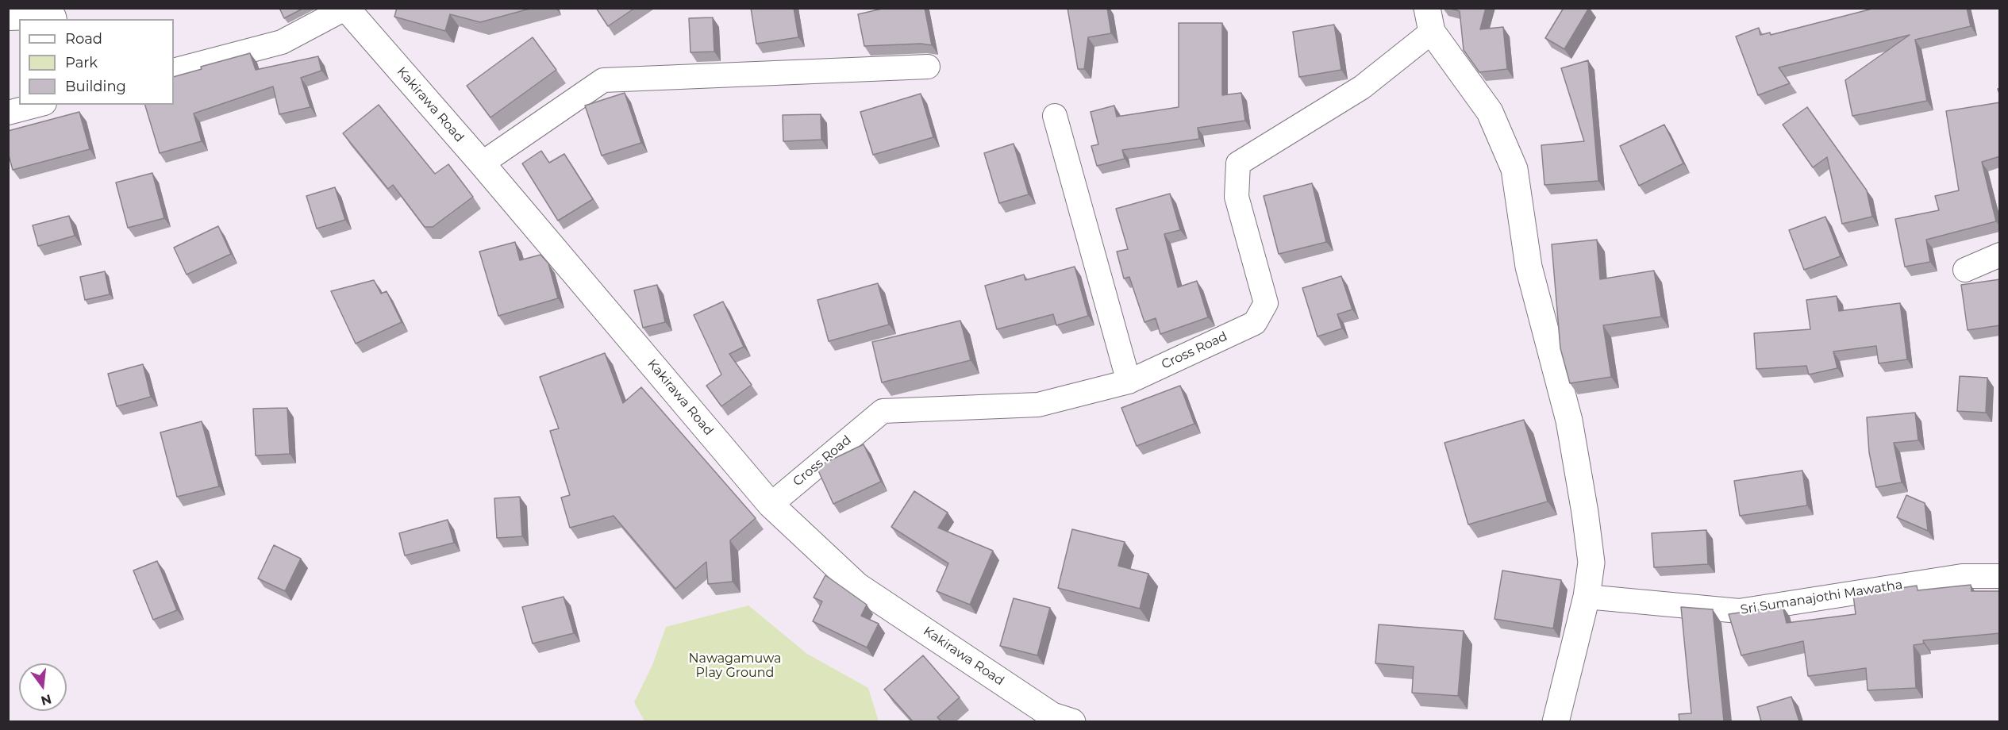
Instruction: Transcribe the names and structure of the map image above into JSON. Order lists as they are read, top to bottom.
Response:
{
  "streets": {
    "street": ["Kakirawa Road", "Cross Road", "Sri Sumanajothi Mawatha"]
  },
  "crossings": [
    ["Kakirawa Road", "Cross Road"]
  ],
  "parks": ["Nawagamuwa Play Ground"],
  "legend": ["Road", "Park", "Building"],
  "north": "bottom"
}
